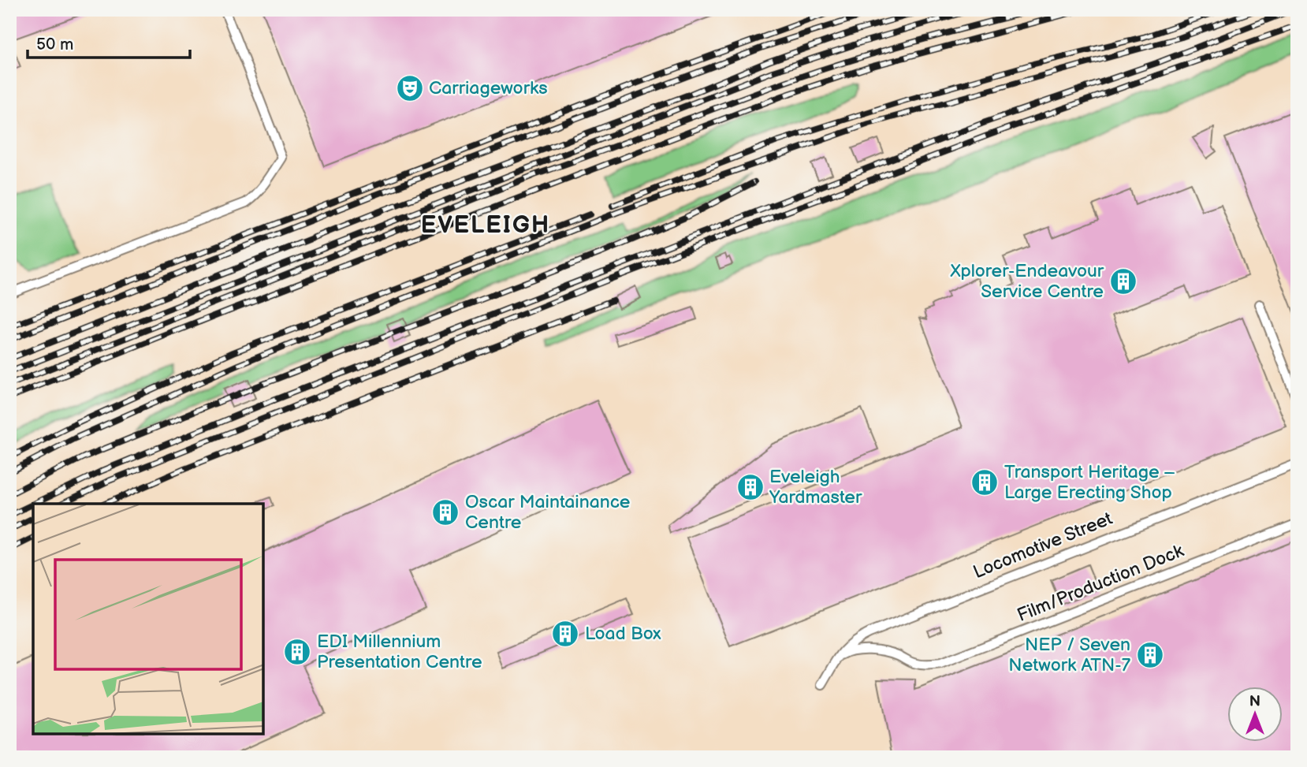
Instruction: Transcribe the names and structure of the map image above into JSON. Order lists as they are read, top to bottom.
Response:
{
  "streets": {
    "lane": ["Locomotive Street", "Film/Production Dock"]
  },
  "crossings": [
    ["Locomotive Street", "Film/Production Dock"]
  ],
  "districts": ["EVELEIGH"],
  "places": {
    "theatre": ["Carriageworks"],
    "building": [
      "Xplorer-Endeavour Service Centre",
      "Transport Heritage – Large Erecting Shop",
      "Eveleigh Yardmaster",
      "Oscar Maintainance Centre",
      "Load Box",
      "EDI Millennium Presentation Centre",
      "NEP / Seven Network ATN-7"
    ]
  },
  "scale_bar": "50 m",
  "north": "top"
}
